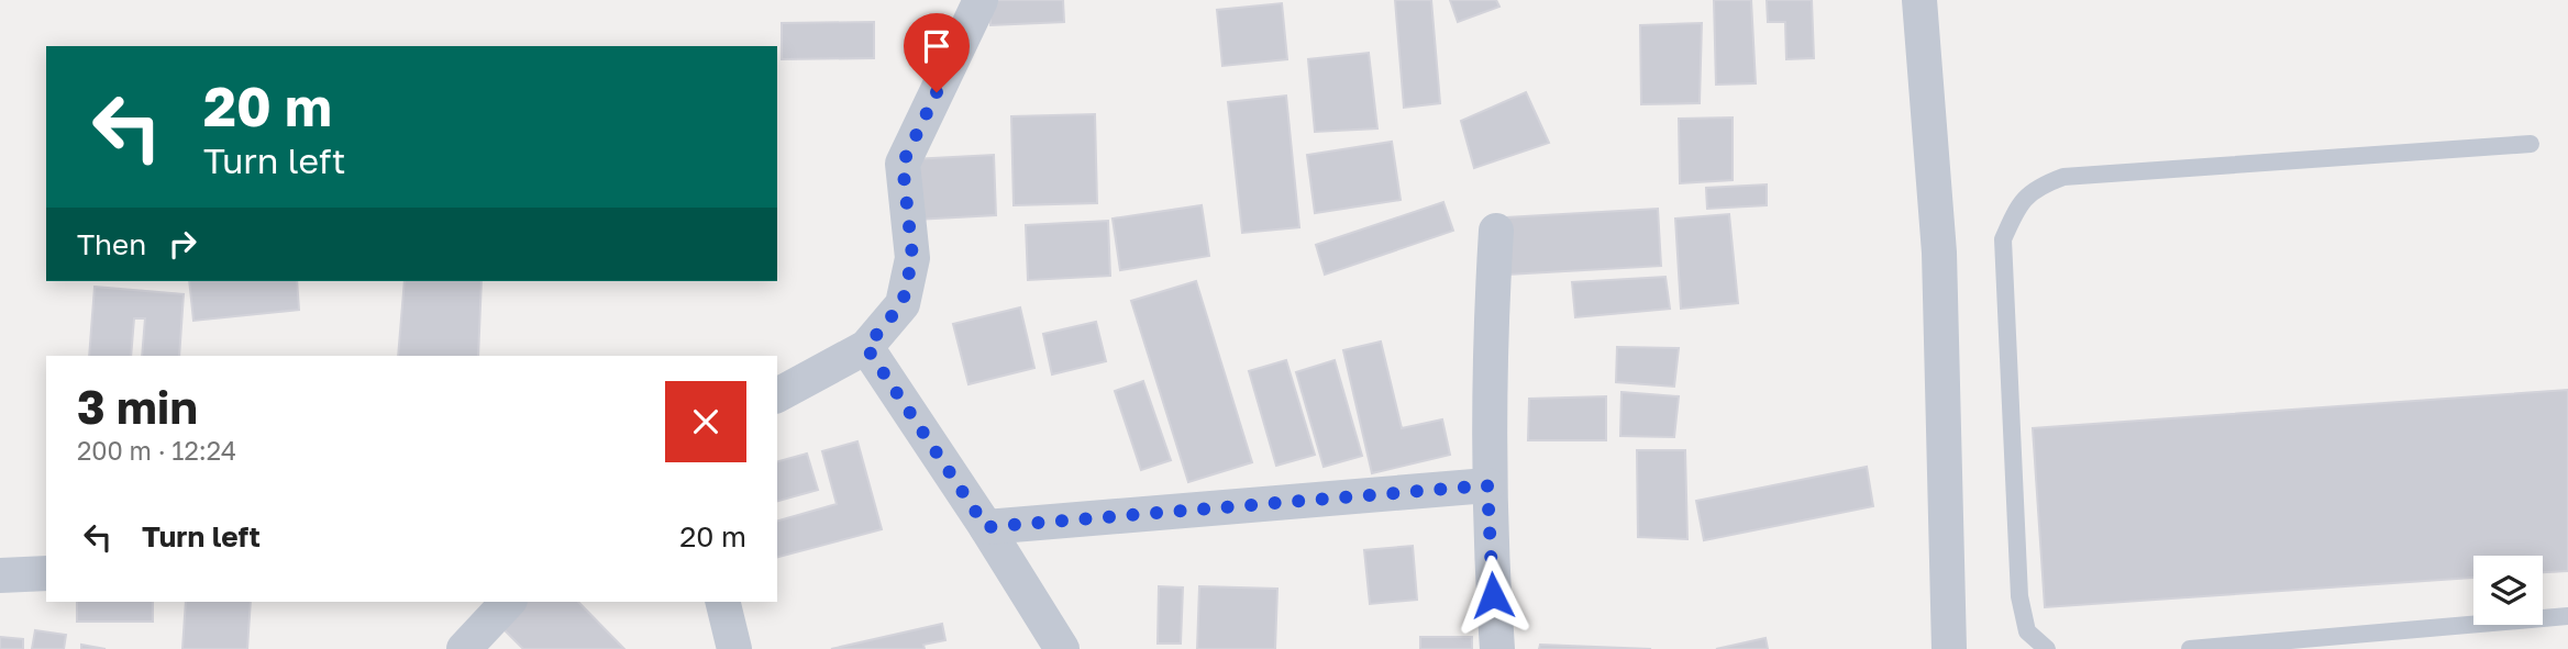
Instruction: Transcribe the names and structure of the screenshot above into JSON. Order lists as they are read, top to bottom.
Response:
{
  "page": {
    "turn": ["20 m", "Turn left"],
    "then": "Then",
    "heading": ["3 min", "200 m · 12:24"],
    "list": [
      {
        "name": "Turn left",
        "value": "20 m"
      }
    ]
  }
}
